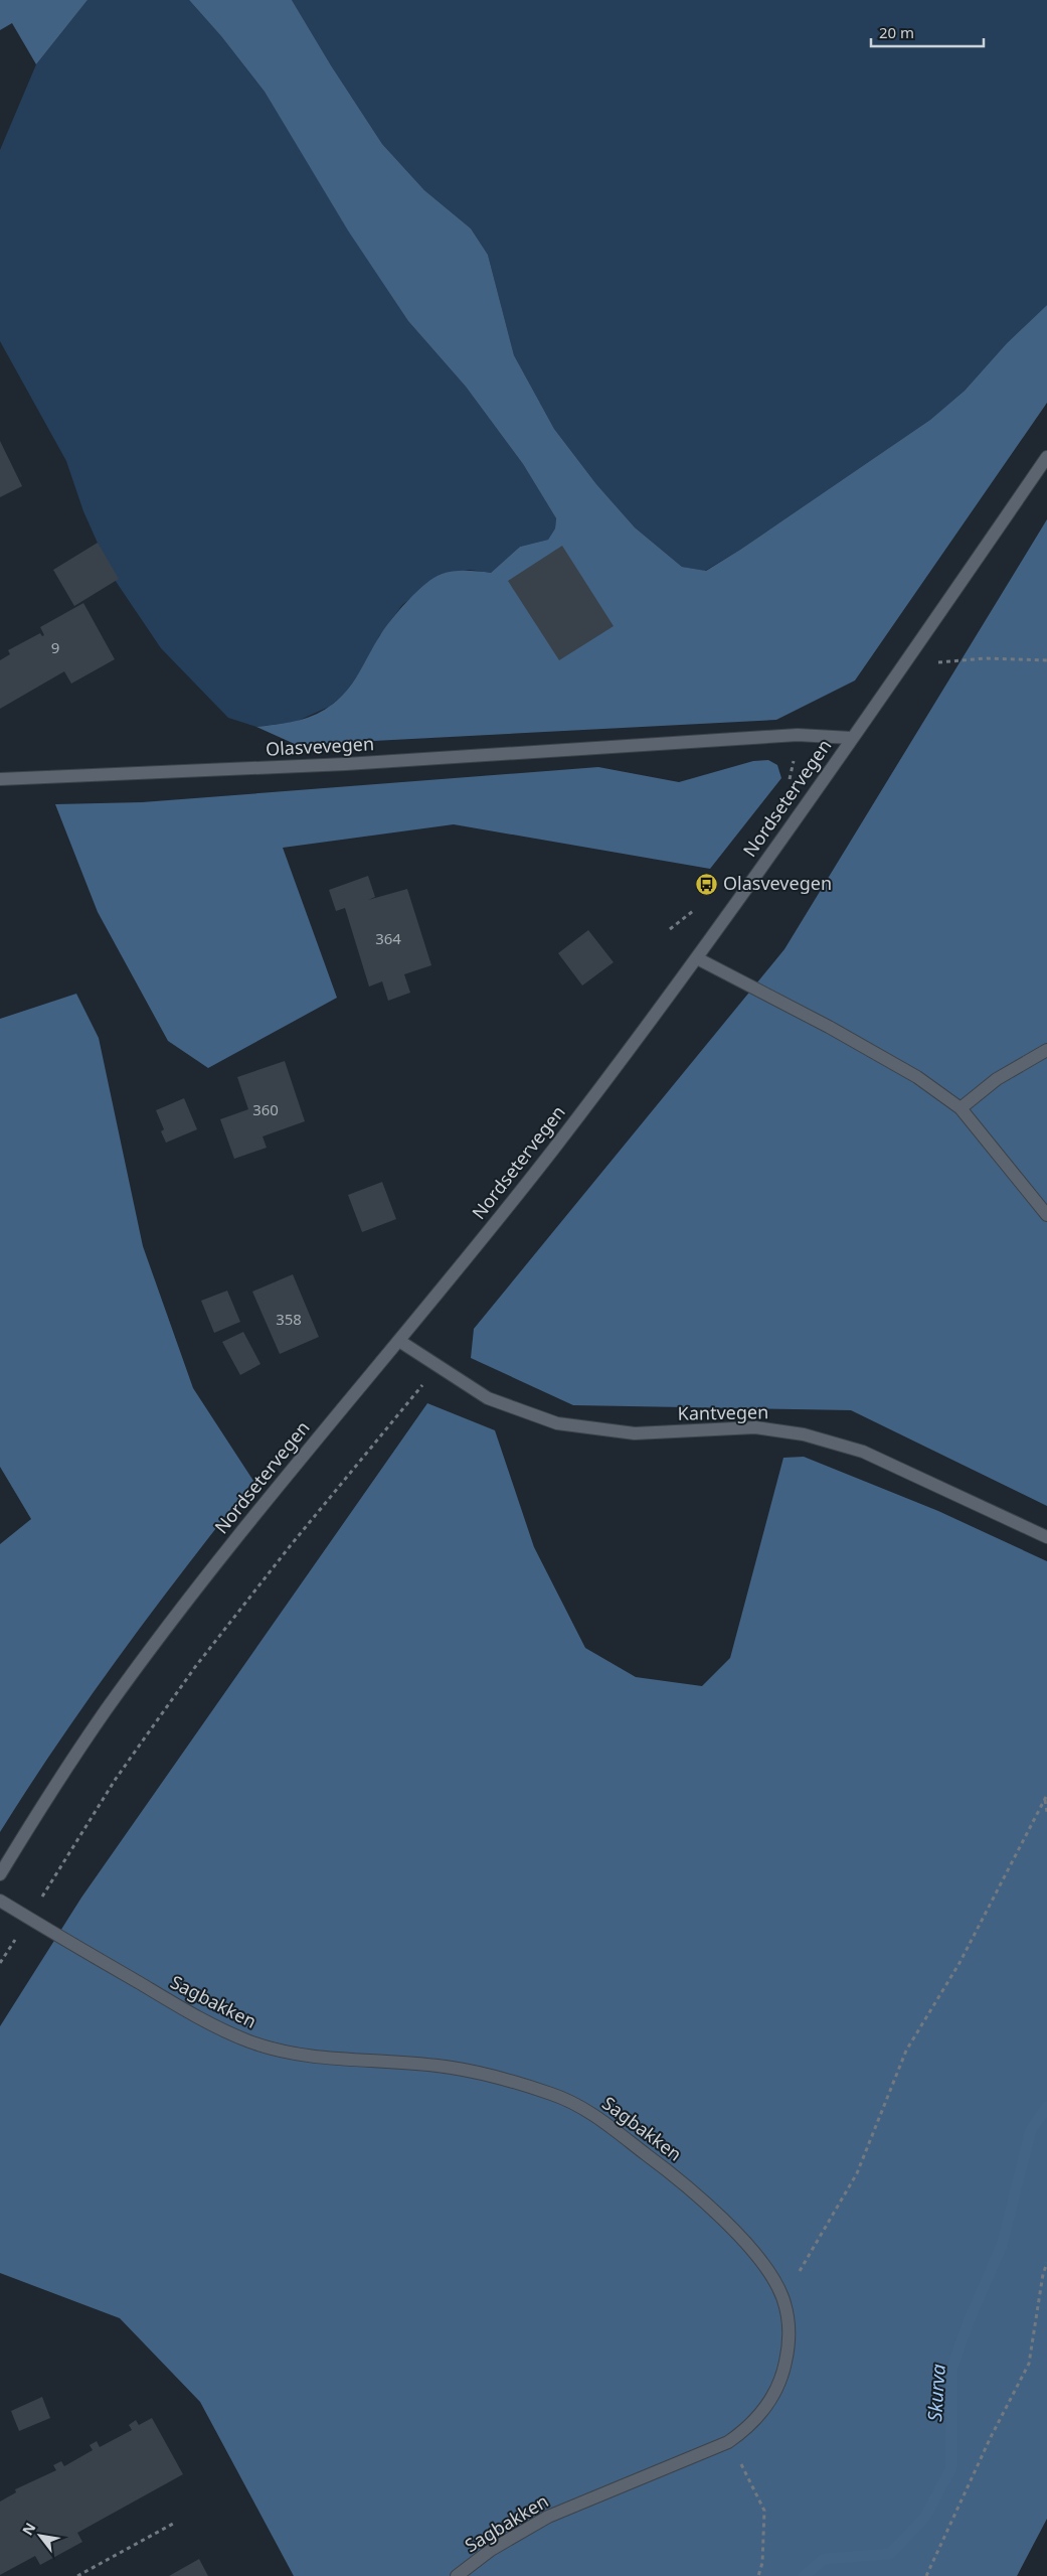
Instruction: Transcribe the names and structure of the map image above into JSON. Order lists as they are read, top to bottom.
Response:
{
  "streets": {
    "street": [
      "Olasvevegen",
      "Nordsetervegen",
      "Kantvegen",
      "Sagbakken"
    ]
  },
  "crossings": [
    ["Olasvevegen", "Nordsetervegen"],
    ["Nordsetervegen", "Kantvegen"]
  ],
  "water": ["Skurva"],
  "places": {
    "bus stop": ["Olasvevegen"]
  },
  "house_numbers": [
    "9",
    "364",
    "360",
    "358"
  ],
  "scale_bar": "20 m",
  "north": "top left"
}
